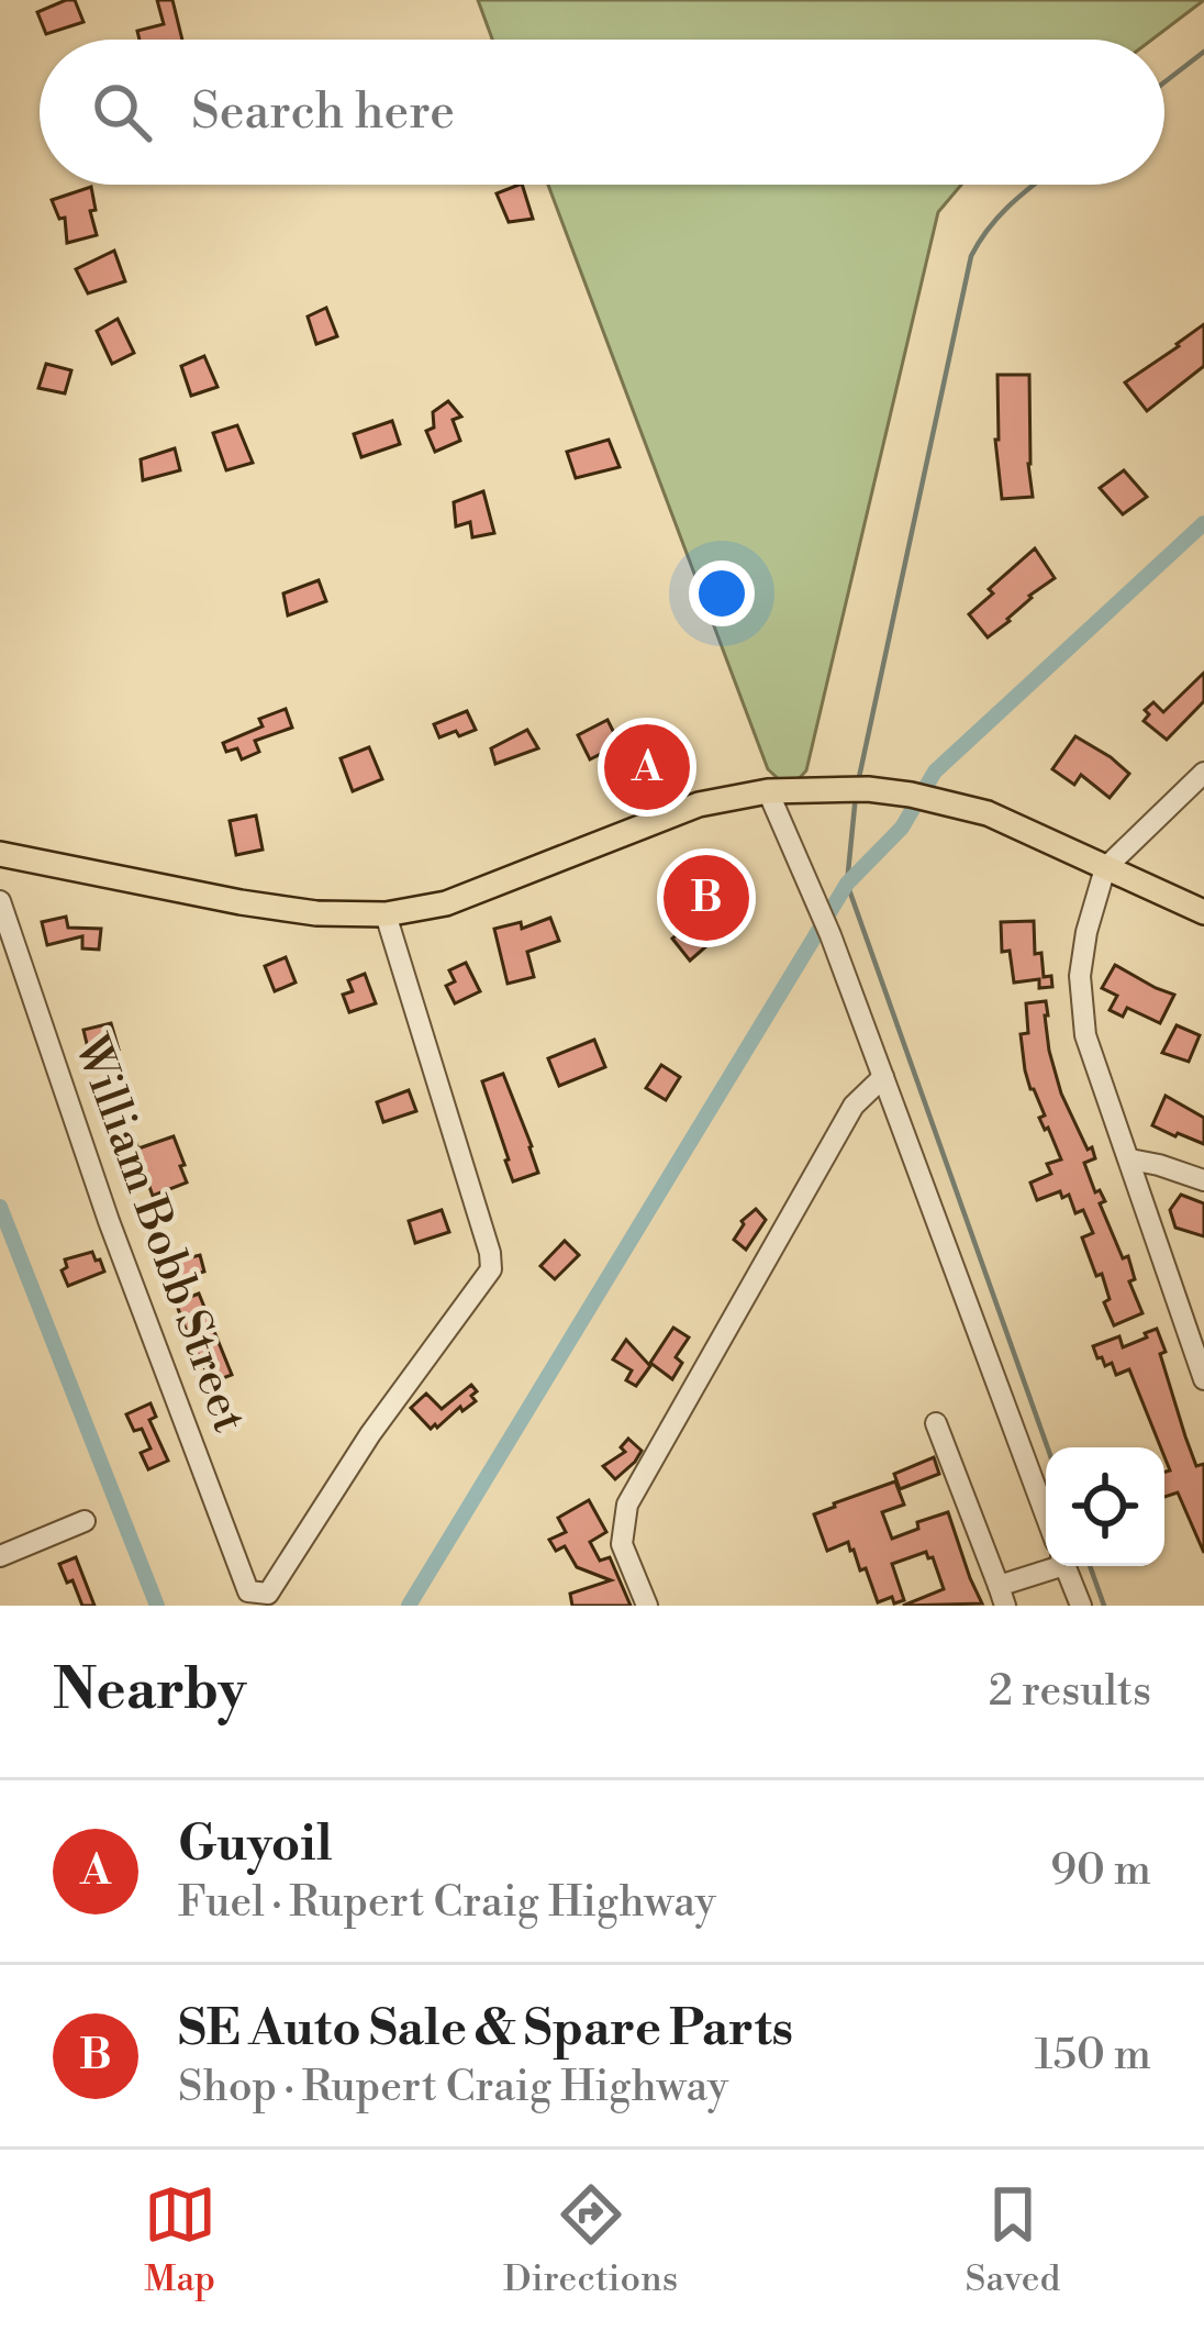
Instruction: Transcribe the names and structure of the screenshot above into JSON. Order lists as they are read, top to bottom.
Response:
{
  "streets": {
    "street": ["William Bobb Street"]
  },
  "page": {
    "search": "Search here",
    "pins": ["A", "B"],
    "heading": ["Nearby", "2 results"],
    "list": [
      {
        "mark": "A",
        "name": "Guyoil",
        "note": "Fuel · Rupert Craig Highway",
        "value": "90 m"
      },
      {
        "mark": "B",
        "name": "SE Auto Sale & Spare Parts",
        "note": "Shop · Rupert Craig Highway",
        "value": "150 m"
      }
    ],
    "nav": ["Map", "Directions", "Saved"]
  }
}
